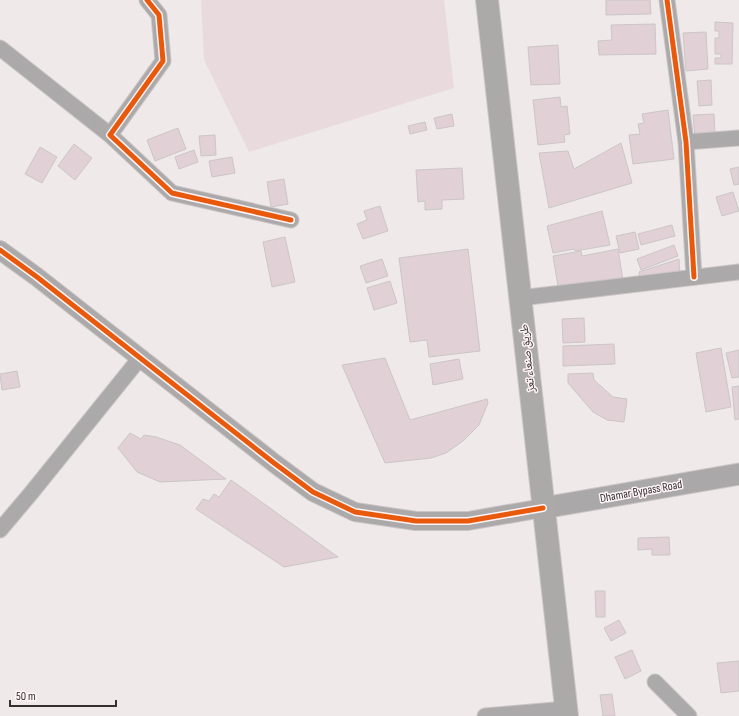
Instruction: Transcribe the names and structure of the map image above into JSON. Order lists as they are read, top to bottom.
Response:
{
  "streets": {
    "highway": ["طريق صنعاء تعز"],
    "main road": ["Dhamar Bypass Road"]
  },
  "crossings": [
    ["طريق صنعاء تعز", "Dhamar Bypass Road"]
  ],
  "scale_bar": "50 m"
}
